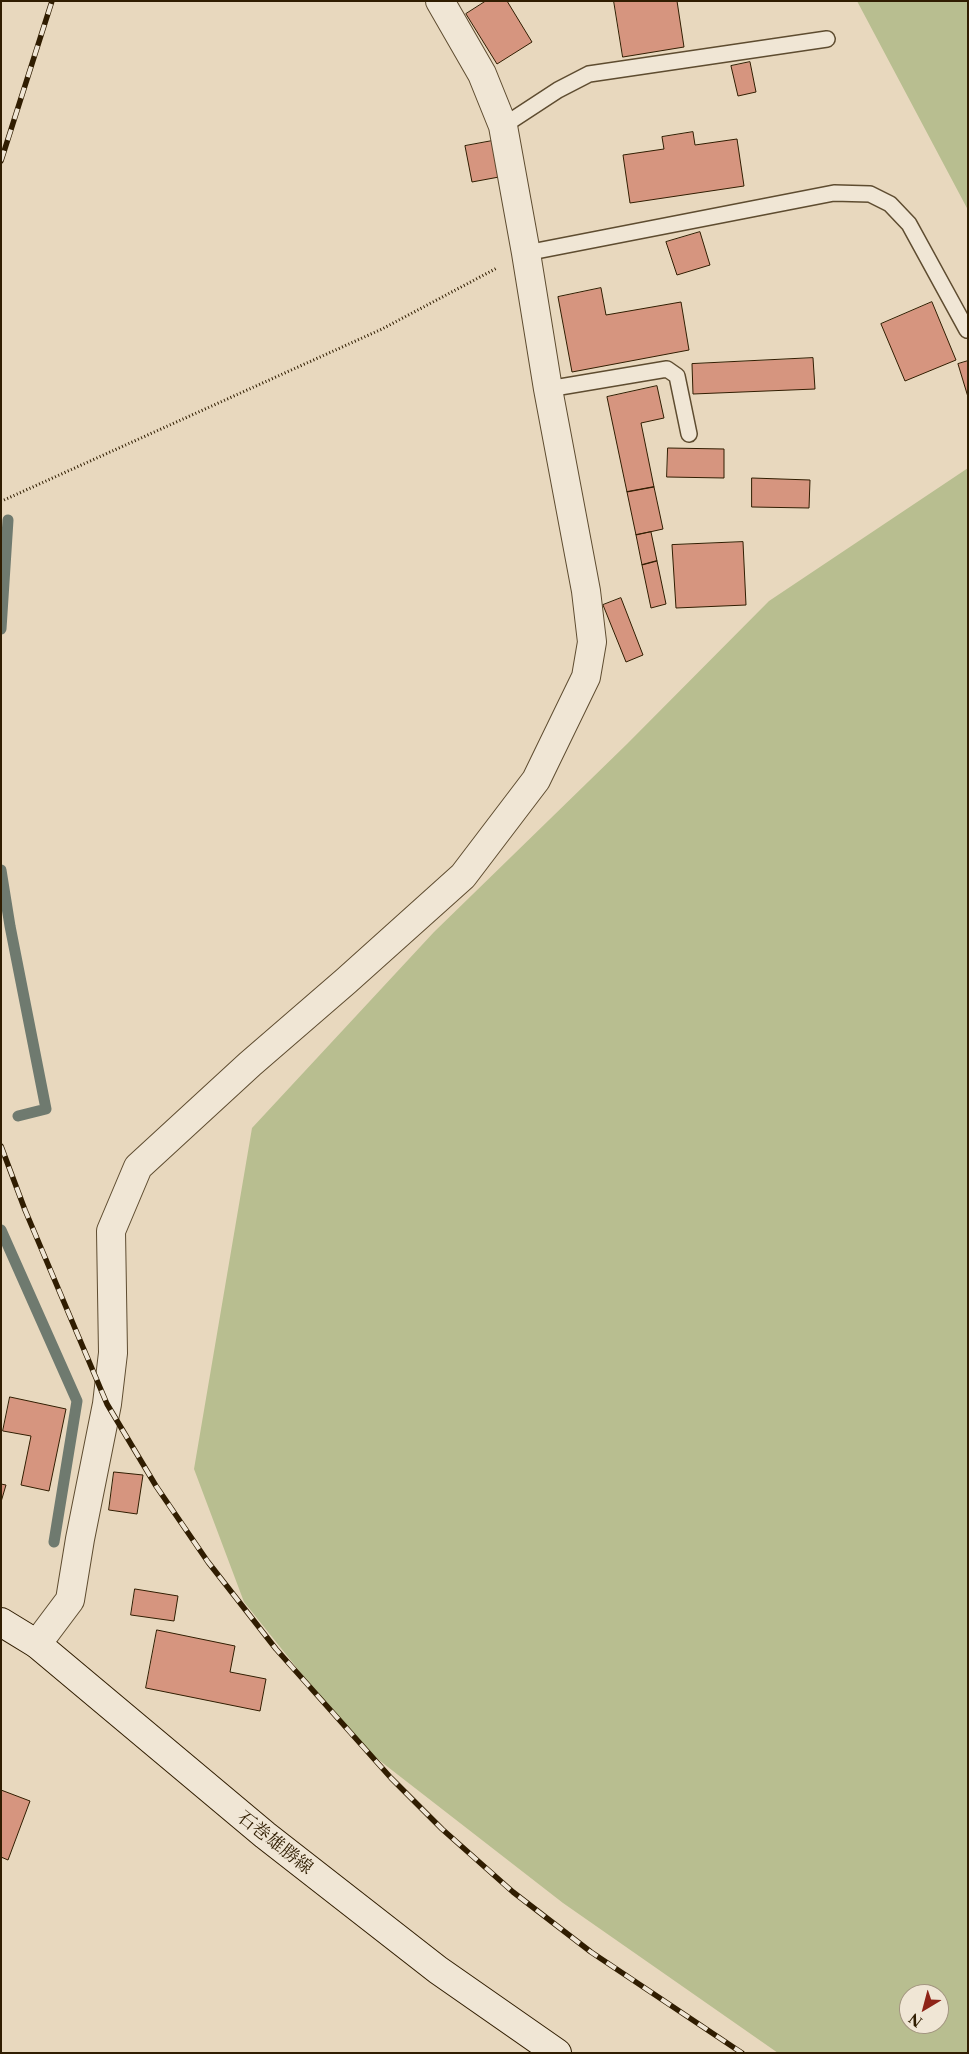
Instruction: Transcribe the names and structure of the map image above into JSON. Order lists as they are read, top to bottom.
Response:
{
  "streets": {
    "street": ["石巻雄勝線"]
  },
  "north": "bottom left"
}
